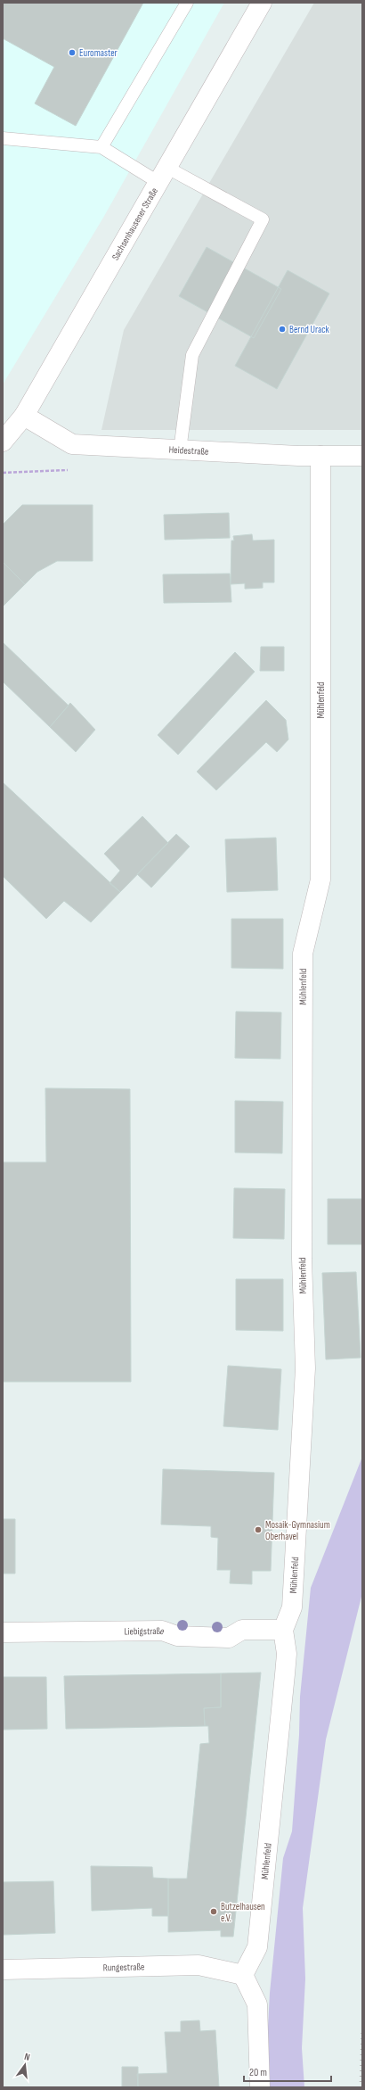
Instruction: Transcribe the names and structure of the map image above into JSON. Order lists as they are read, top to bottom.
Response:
{
  "streets": {
    "street": [
      "Sachsenhausener Straße",
      "Heidestraße",
      "Mühlenfeld",
      "Liebigstraße",
      "Rungestraße"
    ]
  },
  "crossings": [
    ["Sachsenhausener Straße", "Heidestraße"],
    ["Heidestraße", "Mühlenfeld"],
    ["Mühlenfeld", "Liebigstraße"],
    ["Mühlenfeld", "Rungestraße"]
  ],
  "places": [
    "Euromaster",
    "Bernd Urack",
    "Mosaik-Gymnasium Oberhavel",
    "Butzelhausen e.V."
  ],
  "scale_bar": "20 m",
  "north": "top"
}
